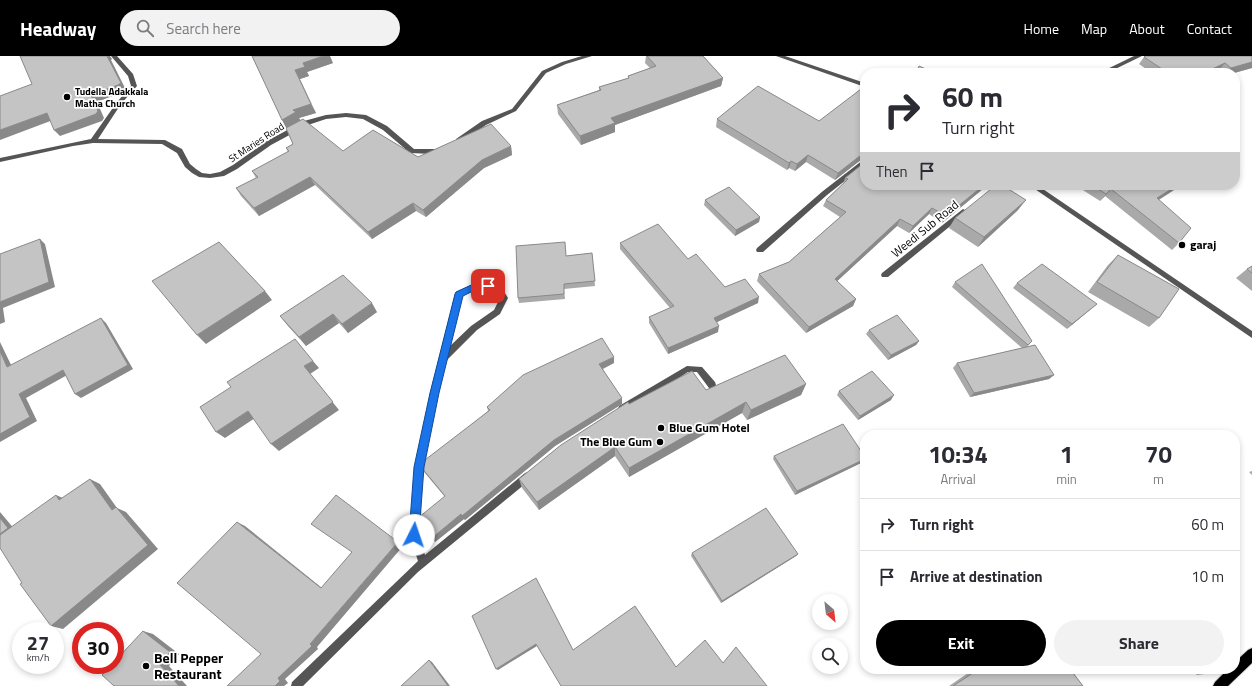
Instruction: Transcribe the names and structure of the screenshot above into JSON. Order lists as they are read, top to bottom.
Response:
{
  "streets": {
    "street": ["St Maries Road", "Weedi Sub Road"]
  },
  "places": [
    "Tudella Adakkala Matha Church",
    "garaj",
    "Blue Gum Hotel",
    "The Blue Gum",
    "Bell Pepper Restaurant"
  ],
  "north": "bottom right",
  "page": {
    "header": "Headway",
    "search": "Search here",
    "nav": [
      "Home",
      "Map",
      "About",
      "Contact"
    ],
    "turn": ["60 m", "Turn right"],
    "then": "Then",
    "eta": [
      "10:34",
      "Arrival",
      "1",
      "min",
      "70",
      "m"
    ],
    "list": [
      {
        "name": "Turn right",
        "value": "60 m"
      },
      {
        "name": "Arrive at destination",
        "value": "10 m"
      }
    ],
    "buttons": ["Exit", "Share"],
    "speed": "27 km/h",
    "limit": "30"
  }
}
